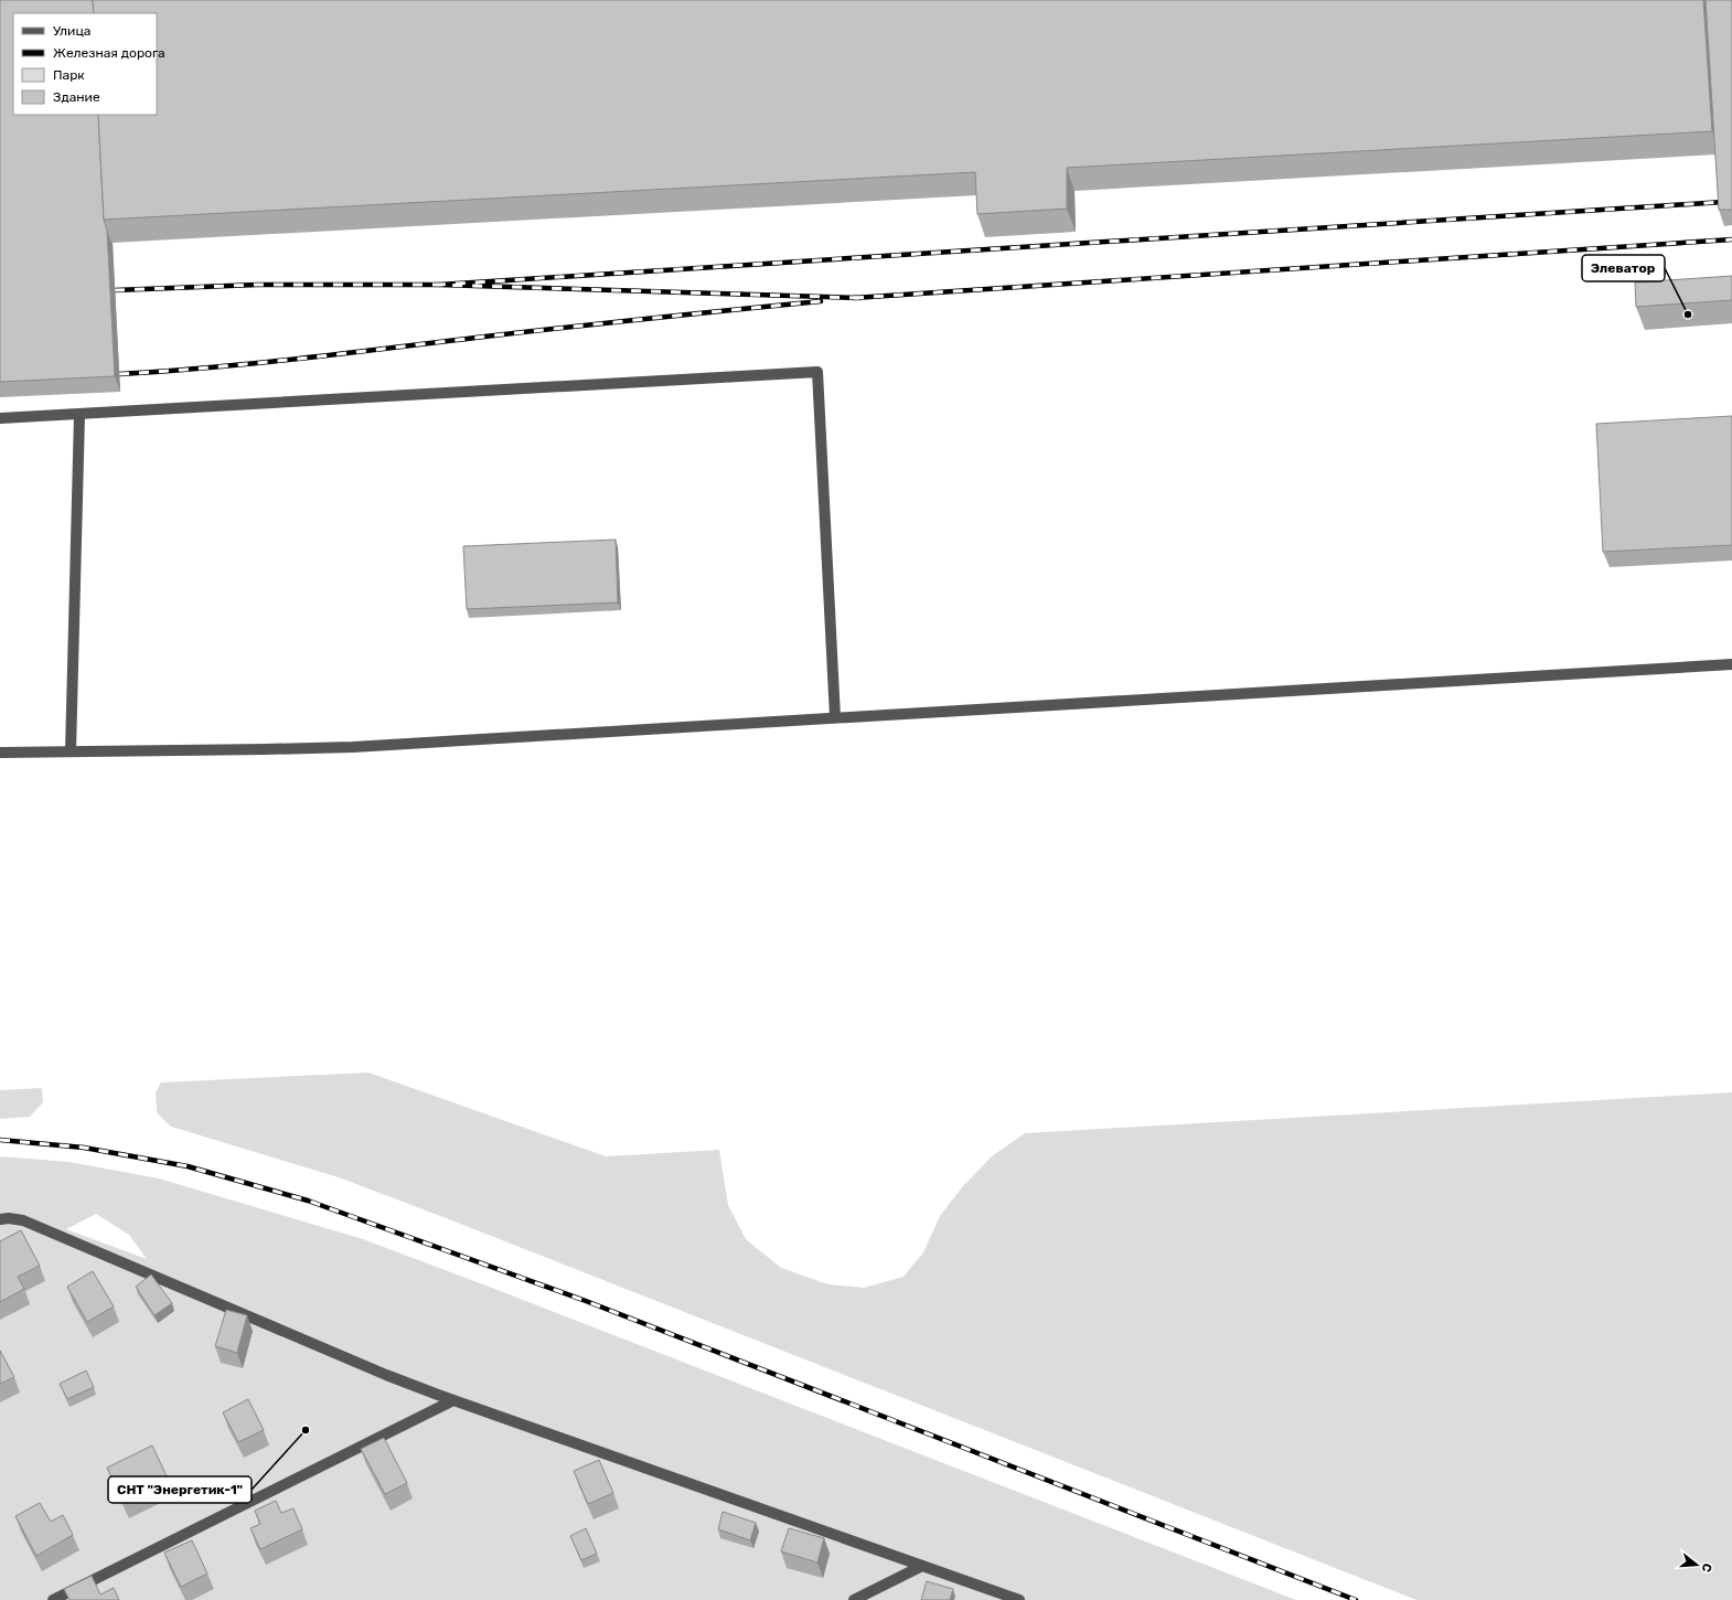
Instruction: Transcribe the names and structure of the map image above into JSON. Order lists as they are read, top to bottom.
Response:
{
  "places": ["Элеватор", "СНТ \"Энергетик-1\""],
  "legend": [
    "Улица",
    "Железная дорога",
    "Парк",
    "Здание"
  ],
  "north": "right"
}
